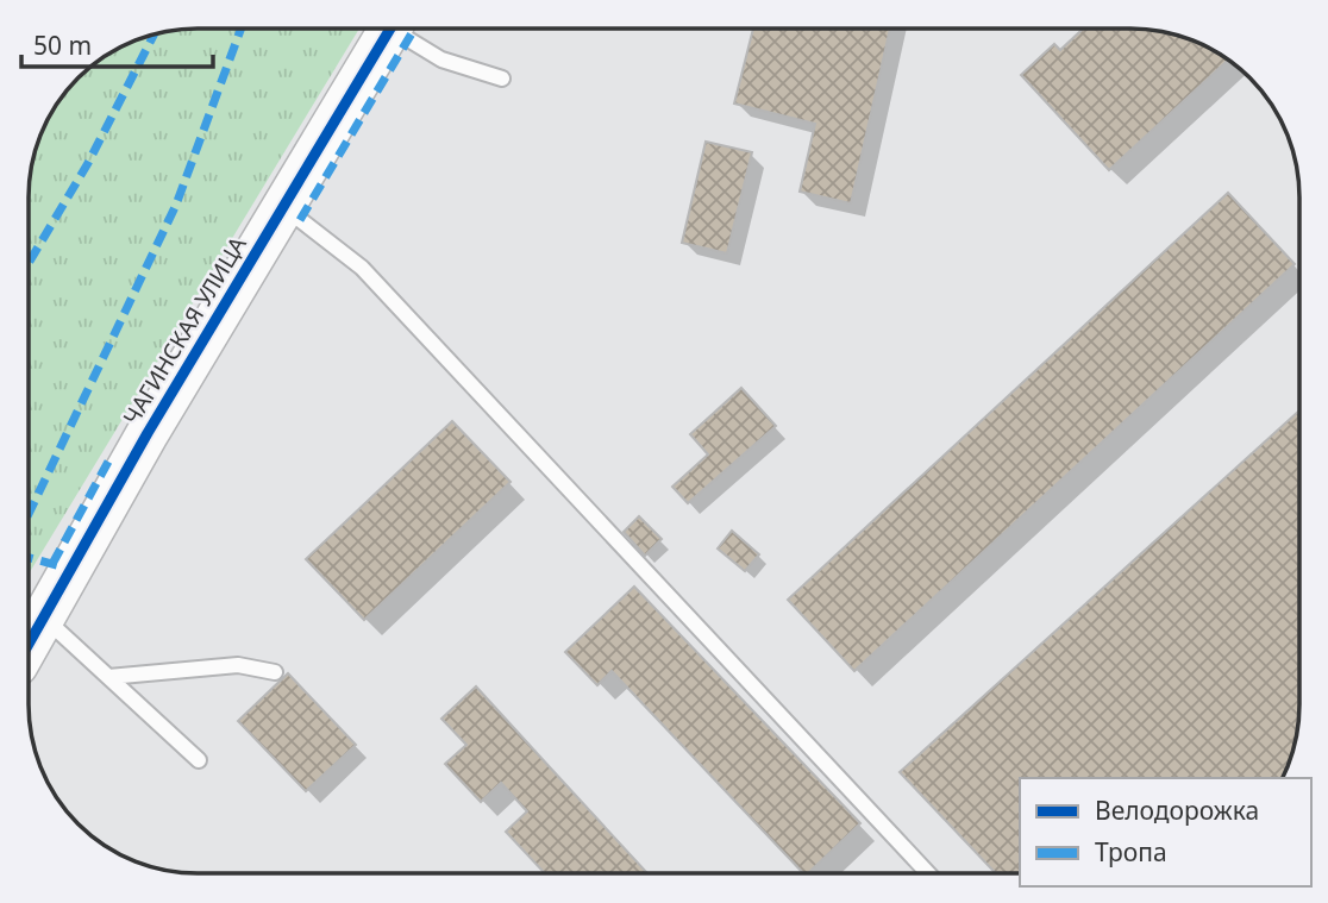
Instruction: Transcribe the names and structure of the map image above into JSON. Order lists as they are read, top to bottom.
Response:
{
  "streets": {
    "street": ["ЧАГИНСКАЯ УЛИЦА"]
  },
  "legend": ["Велодорожка", "Тропа"],
  "scale_bar": "50 m"
}
